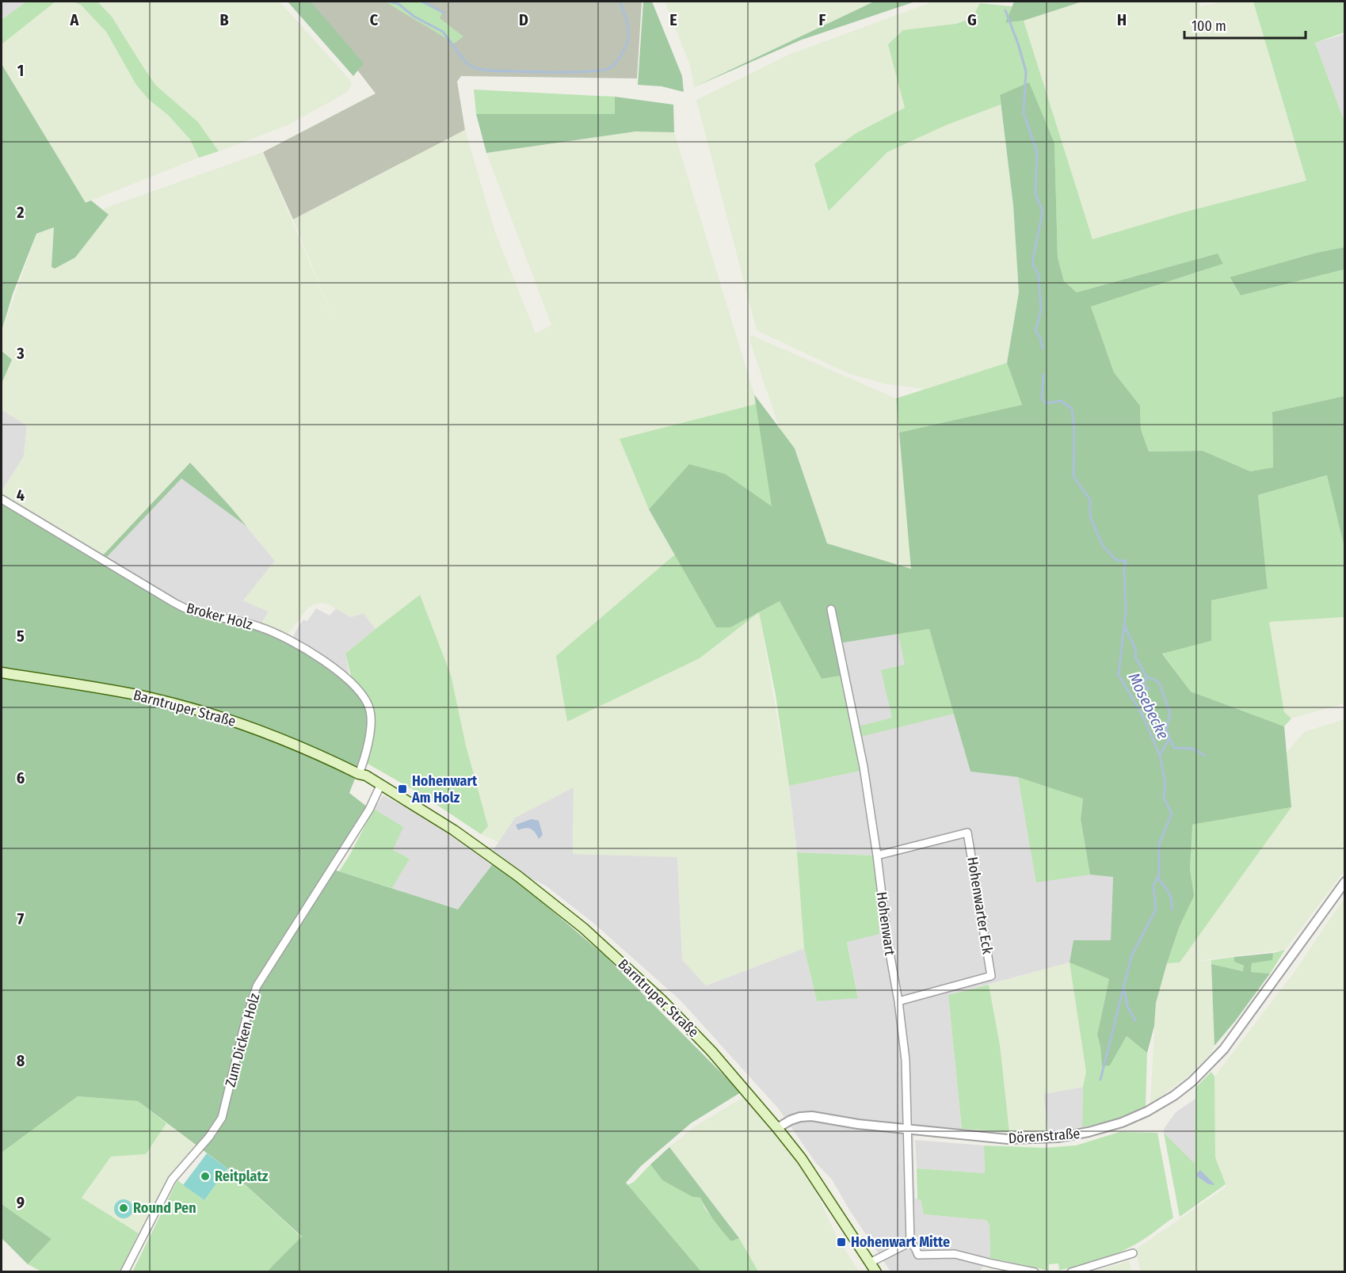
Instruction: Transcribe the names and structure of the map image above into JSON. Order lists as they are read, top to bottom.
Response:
{
  "streets": {
    "main road": ["Barntruper Straße"],
    "street": [
      "Broker Holz",
      "Hohenwarter Eck",
      "Hohenwart",
      "Zum Dicken Holz",
      "Dörenstraße"
    ]
  },
  "crossings": [
    ["Broker Holz", "Barntruper Straße"],
    ["Barntruper Straße", "Zum Dicken Holz"],
    ["Barntruper Straße", "Dörenstraße"],
    ["Hohenwarter Eck", "Hohenwart"],
    ["Hohenwart", "Dörenstraße"]
  ],
  "water": ["Mosebecke"],
  "places": {
    "transit": ["Hohenwart Am Holz", "Hohenwart Mitte"],
    "other": ["Reitplatz", "Round Pen"]
  },
  "scale_bar": "100 m",
  "grid": {
    "columns": [
      "A",
      "B",
      "C",
      "D",
      "E",
      "F",
      "G",
      "H"
    ],
    "rows": [
      "1",
      "2",
      "3",
      "4",
      "5",
      "6",
      "7",
      "8",
      "9"
    ]
  }
}
